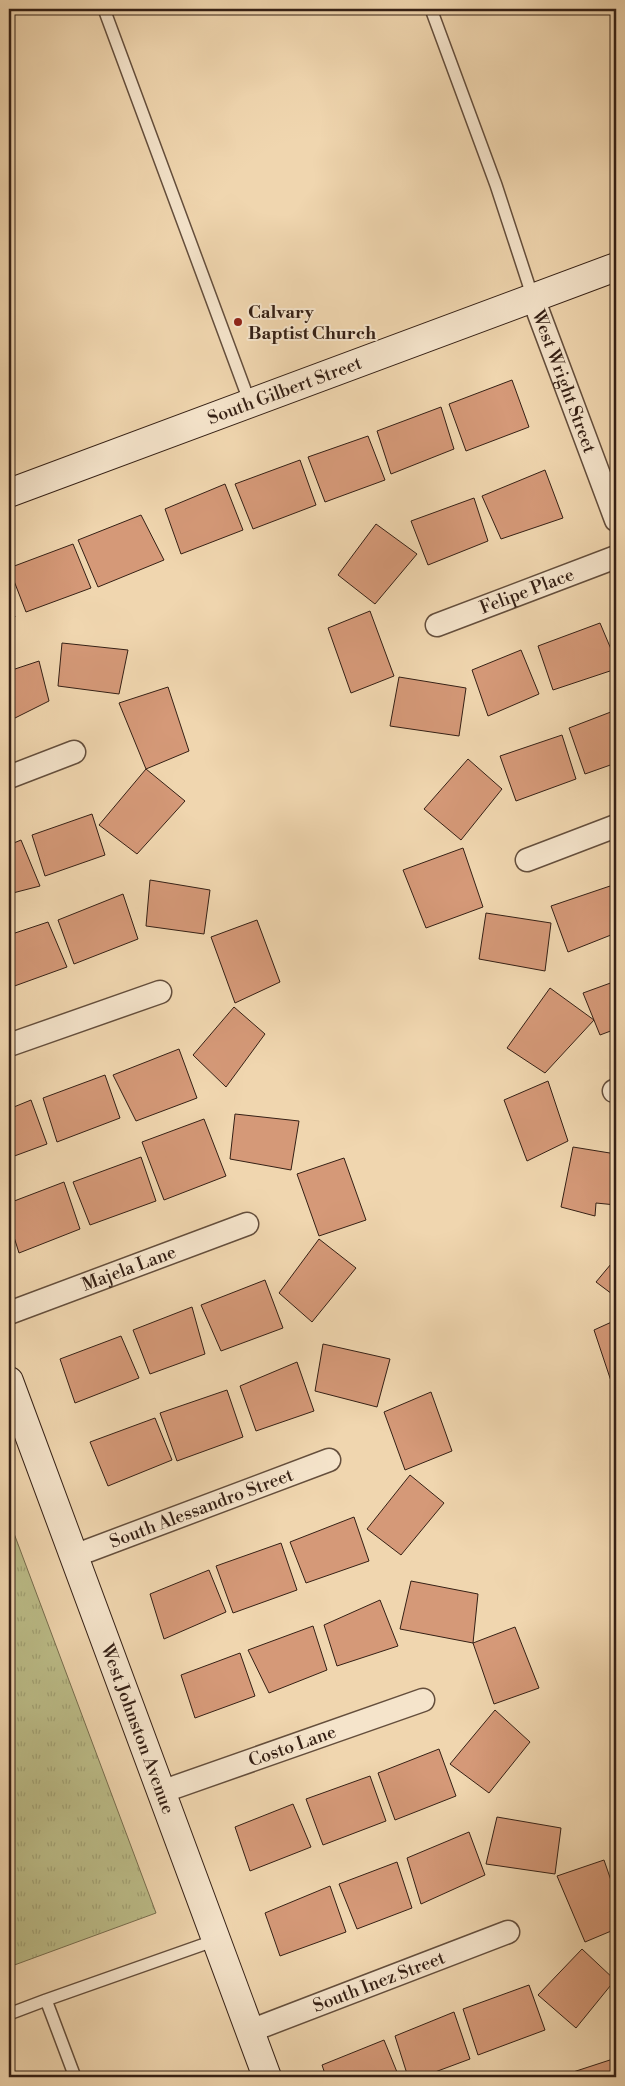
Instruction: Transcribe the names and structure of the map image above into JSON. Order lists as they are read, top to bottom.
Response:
{
  "streets": {
    "street": [
      "West Wright Street",
      "South Gilbert Street",
      "Felipe Place",
      "Majela Lane",
      "South Alessandro Street",
      "West Johnston Avenue",
      "Costo Lane",
      "South Inez Street"
    ]
  },
  "crossings": [
    ["West Wright Street", "South Gilbert Street"],
    ["South Alessandro Street", "West Johnston Avenue"],
    ["West Johnston Avenue", "Costo Lane"],
    ["West Johnston Avenue", "South Inez Street"]
  ],
  "places": ["Calvary Baptist Church"]
}
